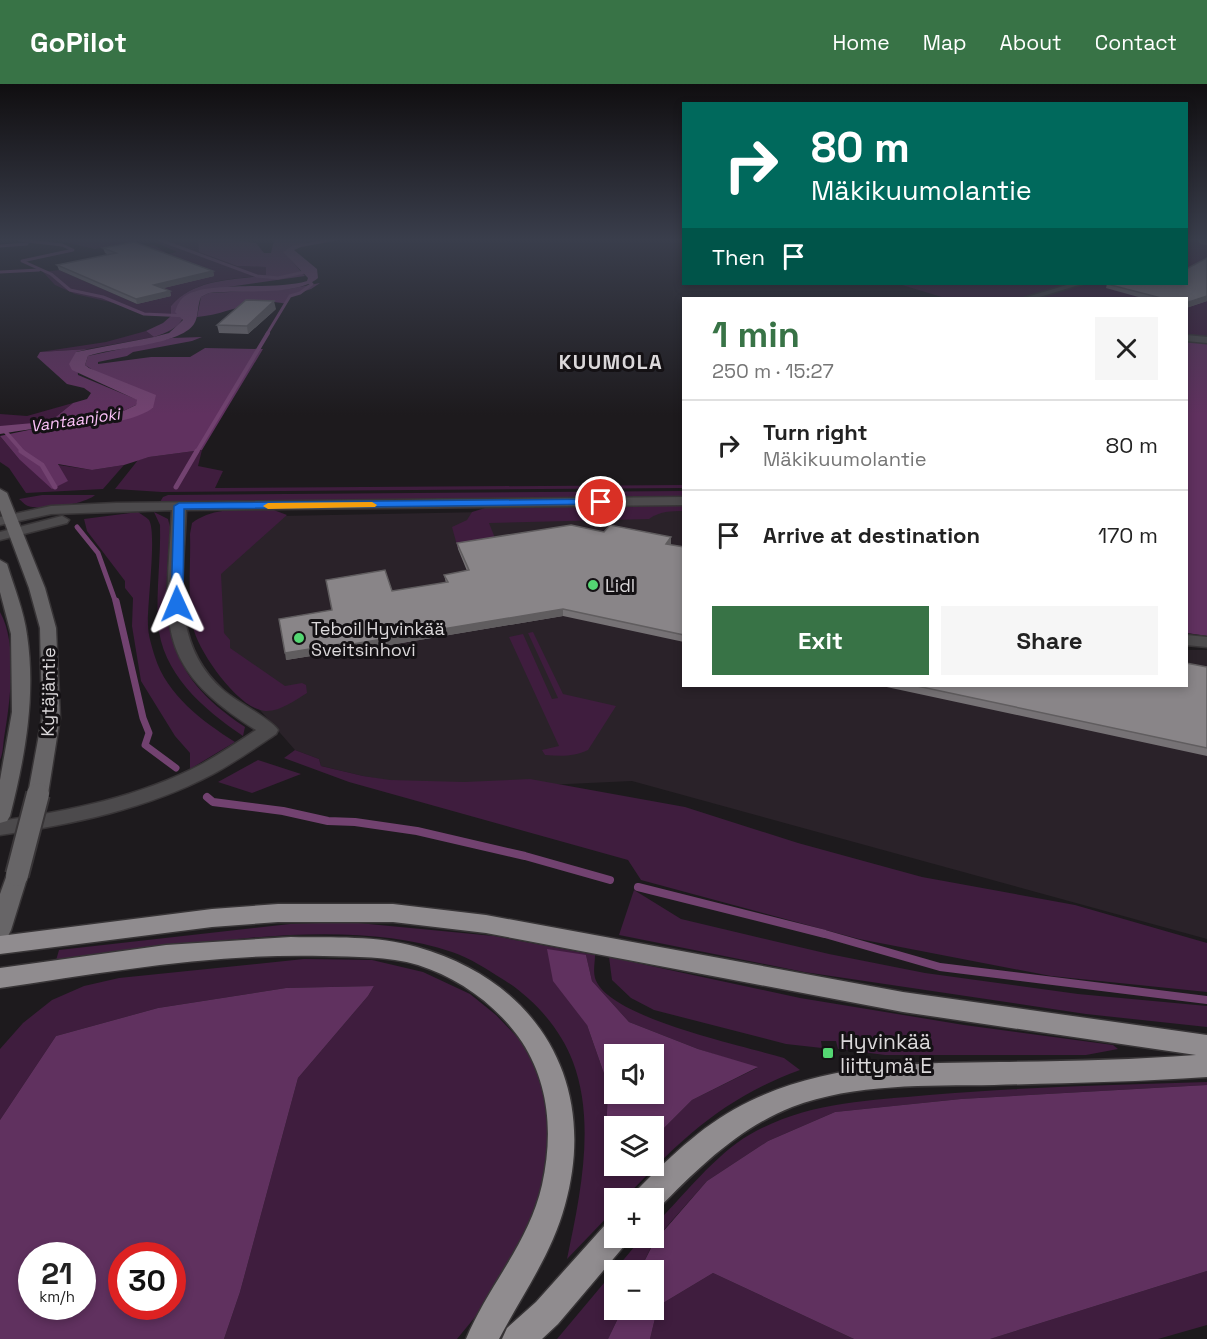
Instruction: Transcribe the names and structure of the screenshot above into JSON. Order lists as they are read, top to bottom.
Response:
{
  "streets": {
    "street": ["Kytäjäntie"]
  },
  "districts": ["KUUMOLA"],
  "water": ["Vantaanjoki"],
  "places": {
    "other": ["Lidl", "Teboil Hyvinkää Sveitsinhovi"],
    "transit": ["Hyvinkää liittymä E"]
  },
  "page": {
    "header": "GoPilot",
    "nav": [
      "Home",
      "Map",
      "About",
      "Contact"
    ],
    "turn": ["80 m", "Mäkikuumolantie"],
    "then": "Then",
    "heading": ["1 min", "250 m · 15:27"],
    "list": [
      {
        "name": "Turn right",
        "note": "Mäkikuumolantie",
        "value": "80 m"
      },
      {
        "name": "Arrive at destination",
        "value": "170 m"
      }
    ],
    "buttons": ["Exit", "Share"],
    "map_buttons": ["+", "−"],
    "speed": "21 km/h",
    "limit": "30"
  }
}
